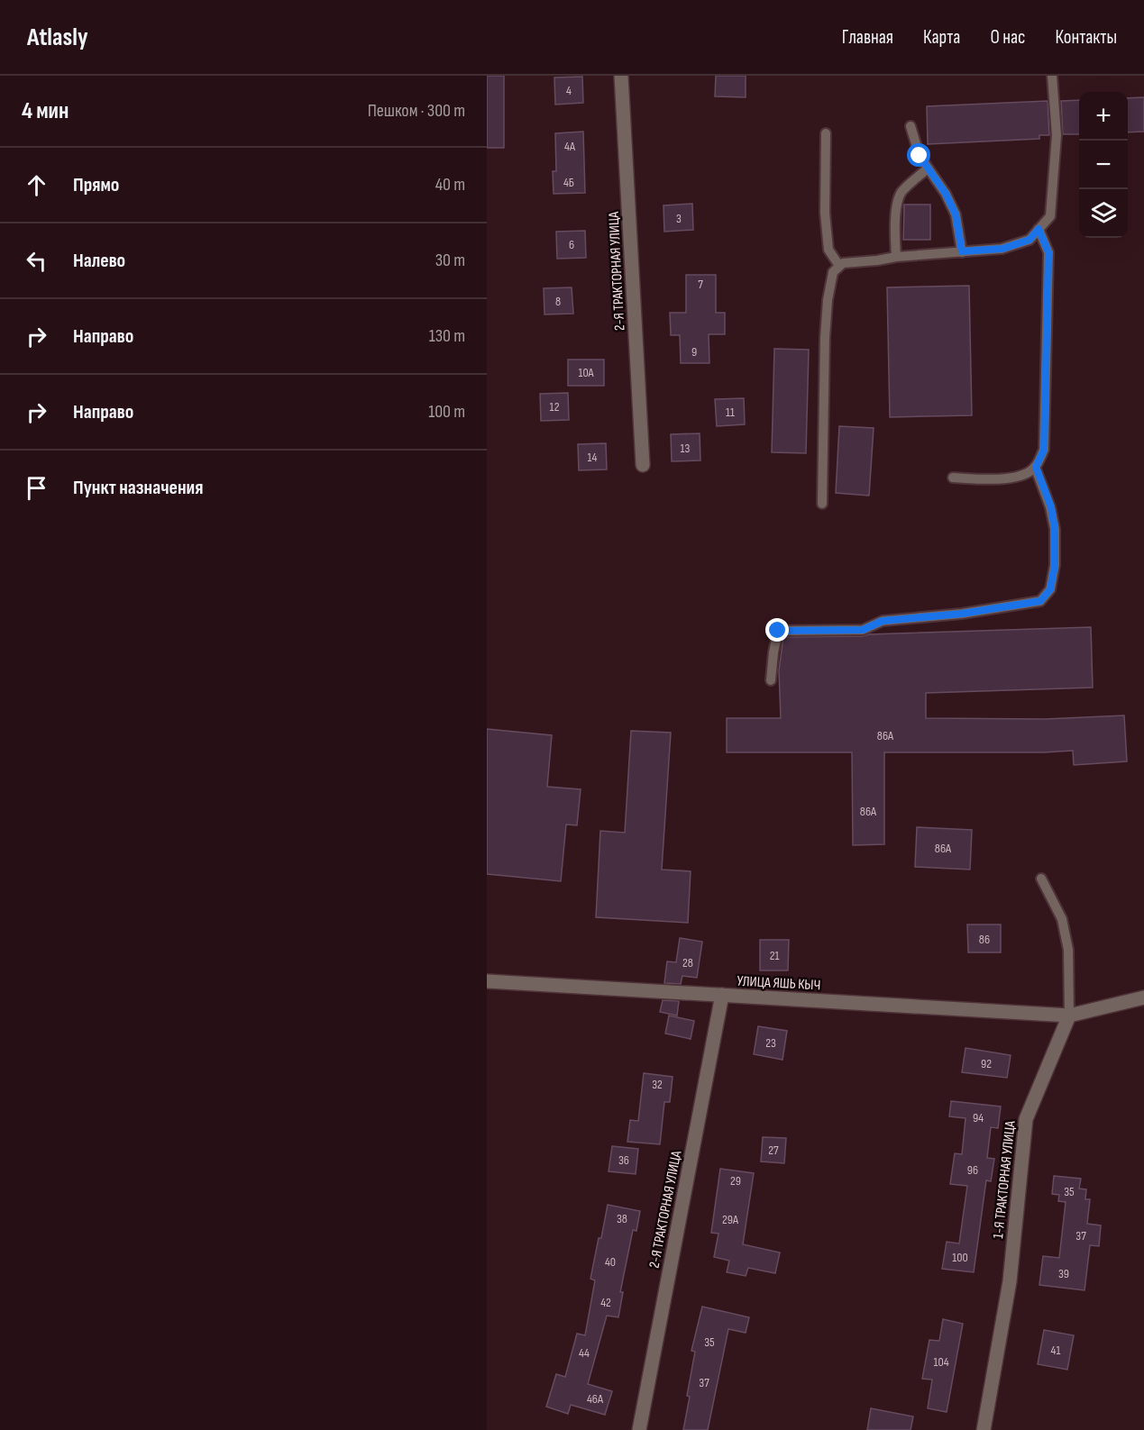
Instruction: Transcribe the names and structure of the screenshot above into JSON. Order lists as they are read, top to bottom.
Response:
{
  "streets": {
    "street": ["2-Я ТРАКТОРНАЯ УЛИЦА", "УЛИЦА ЯШЬ КЫЧ", "1-Я ТРАКТОРНАЯ УЛИЦА"]
  },
  "crossings": [
    ["2-Я ТРАКТОРНАЯ УЛИЦА", "УЛИЦА ЯШЬ КЫЧ"],
    ["УЛИЦА ЯШЬ КЫЧ", "1-Я ТРАКТОРНАЯ УЛИЦА"]
  ],
  "house_numbers": [
    "4",
    "4А",
    "4Б",
    "3",
    "6",
    "7",
    "8",
    "9",
    "10А",
    "12",
    "11",
    "13",
    "14",
    "86А",
    "86А",
    "86А",
    "86",
    "21",
    "28",
    "23",
    "92",
    "32",
    "94",
    "27",
    "36",
    "96",
    "29",
    "35",
    "38",
    "29А",
    "37",
    "100",
    "40",
    "39",
    "42",
    "35",
    "41",
    "44",
    "104",
    "37",
    "46А"
  ],
  "page": {
    "header": "Atlasly",
    "nav": [
      "Главная",
      "Карта",
      "О нас",
      "Контакты"
    ],
    "heading": ["4 мин", "Пешком · 300 m"],
    "map_buttons": ["+", "−"],
    "list": [
      ["Прямо", "40 m"],
      ["Налево", "30 m"],
      ["Направо", "130 m"],
      ["Направо", "100 m"],
      "Пункт назначения"
    ]
  }
}
